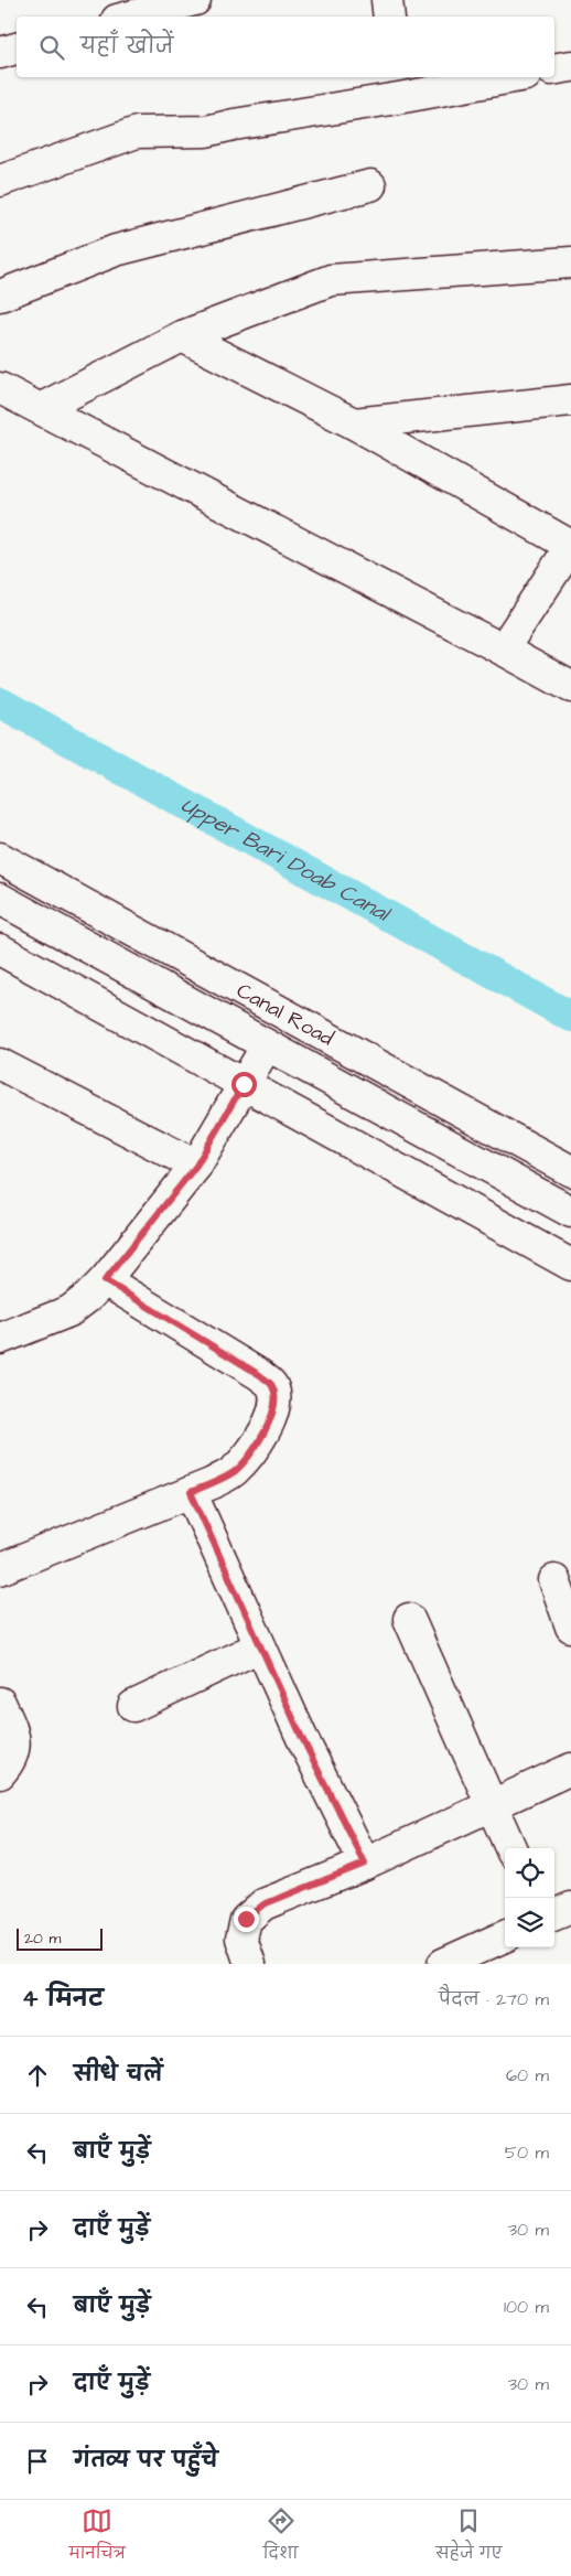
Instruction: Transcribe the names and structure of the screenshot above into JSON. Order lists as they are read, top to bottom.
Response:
{
  "streets": {
    "street": ["Canal Road"]
  },
  "water": ["Upper Bari Doab Canal"],
  "scale_bar": "20 m",
  "page": {
    "search": "यहाँ खोजें",
    "scale": "20 m",
    "heading": ["4 मिनट", "पैदल · 270 m"],
    "list": [
      ["सीधे चलें", "60 m"],
      ["बाएँ मुड़ें", "50 m"],
      ["दाएँ मुड़ें", "30 m"],
      ["बाएँ मुड़ें", "100 m"],
      ["दाएँ मुड़ें", "30 m"],
      "गंतव्य पर पहुँचे"
    ],
    "nav": ["मानचित्र", "दिशा", "सहेजे गए"]
  }
}
